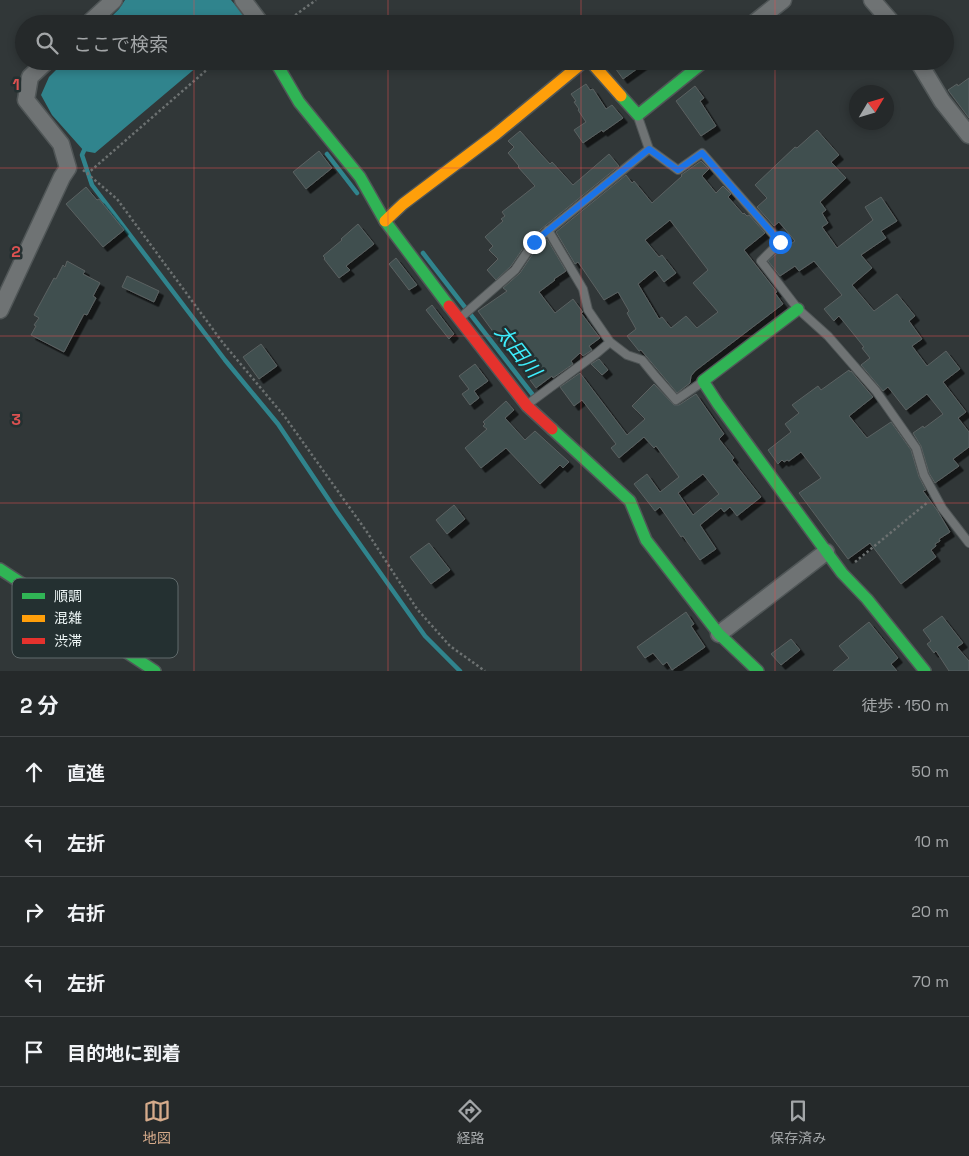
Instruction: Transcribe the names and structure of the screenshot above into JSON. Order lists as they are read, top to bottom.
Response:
{
  "water": ["太田川"],
  "legend": ["順調", "混雑", "渋滞"],
  "north": "top right",
  "page": {
    "search": "ここで検索",
    "heading": ["2 分", "徒歩 · 150 m"],
    "list": [
      ["直進", "50 m"],
      ["左折", "10 m"],
      ["右折", "20 m"],
      ["左折", "70 m"],
      "目的地に到着"
    ],
    "nav": ["地図", "経路", "保存済み"]
  },
  "grid": {
    "rows": ["1", "2", "3"]
  }
}
